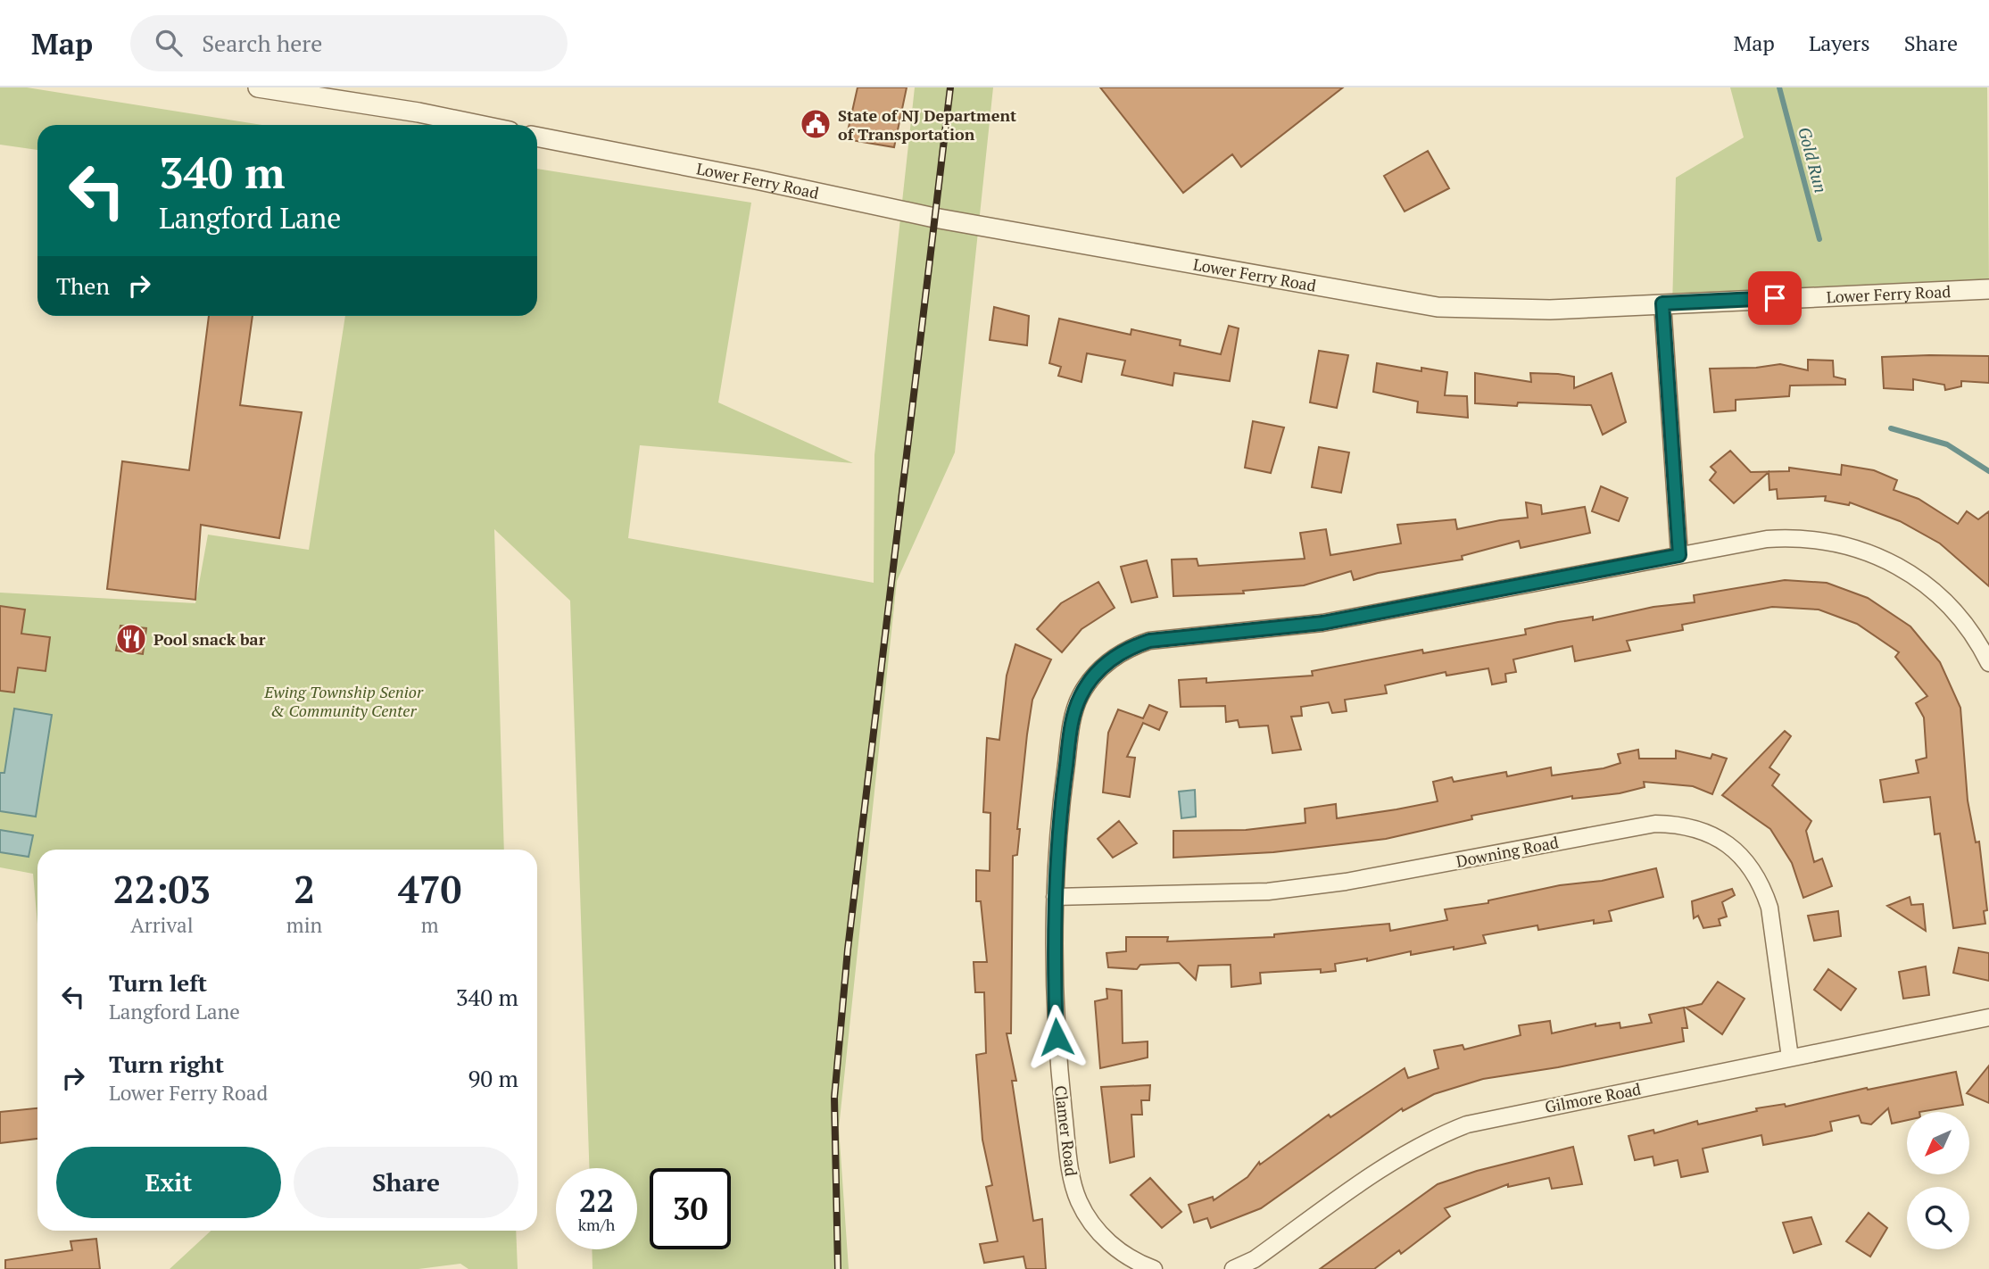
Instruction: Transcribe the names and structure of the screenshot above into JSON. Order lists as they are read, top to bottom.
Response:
{
  "streets": {
    "street": [
      "Lower Ferry Road",
      "Downing Road",
      "Gilmore Road",
      "Clamer Road"
    ]
  },
  "crossings": [
    ["Downing Road", "Gilmore Road"],
    ["Downing Road", "Clamer Road"]
  ],
  "water": ["Gold Run"],
  "parks": ["Ewing Township Senior & Community Center"],
  "places": {
    "public building": ["State of NJ Department of Transportation"],
    "restaurant": ["Pool snack bar"]
  },
  "north": "bottom left",
  "page": {
    "header": "Map",
    "search": "Search here",
    "nav": ["Map", "Layers", "Share"],
    "turn": ["340 m", "Langford Lane"],
    "then": "Then",
    "eta": [
      "22:03",
      "Arrival",
      "2",
      "min",
      "470",
      "m"
    ],
    "list": [
      {
        "name": "Turn left",
        "note": "Langford Lane",
        "value": "340 m"
      },
      {
        "name": "Turn right",
        "note": "Lower Ferry Road",
        "value": "90 m"
      }
    ],
    "buttons": ["Exit", "Share"],
    "speed": "22 km/h",
    "limit": "30"
  }
}
